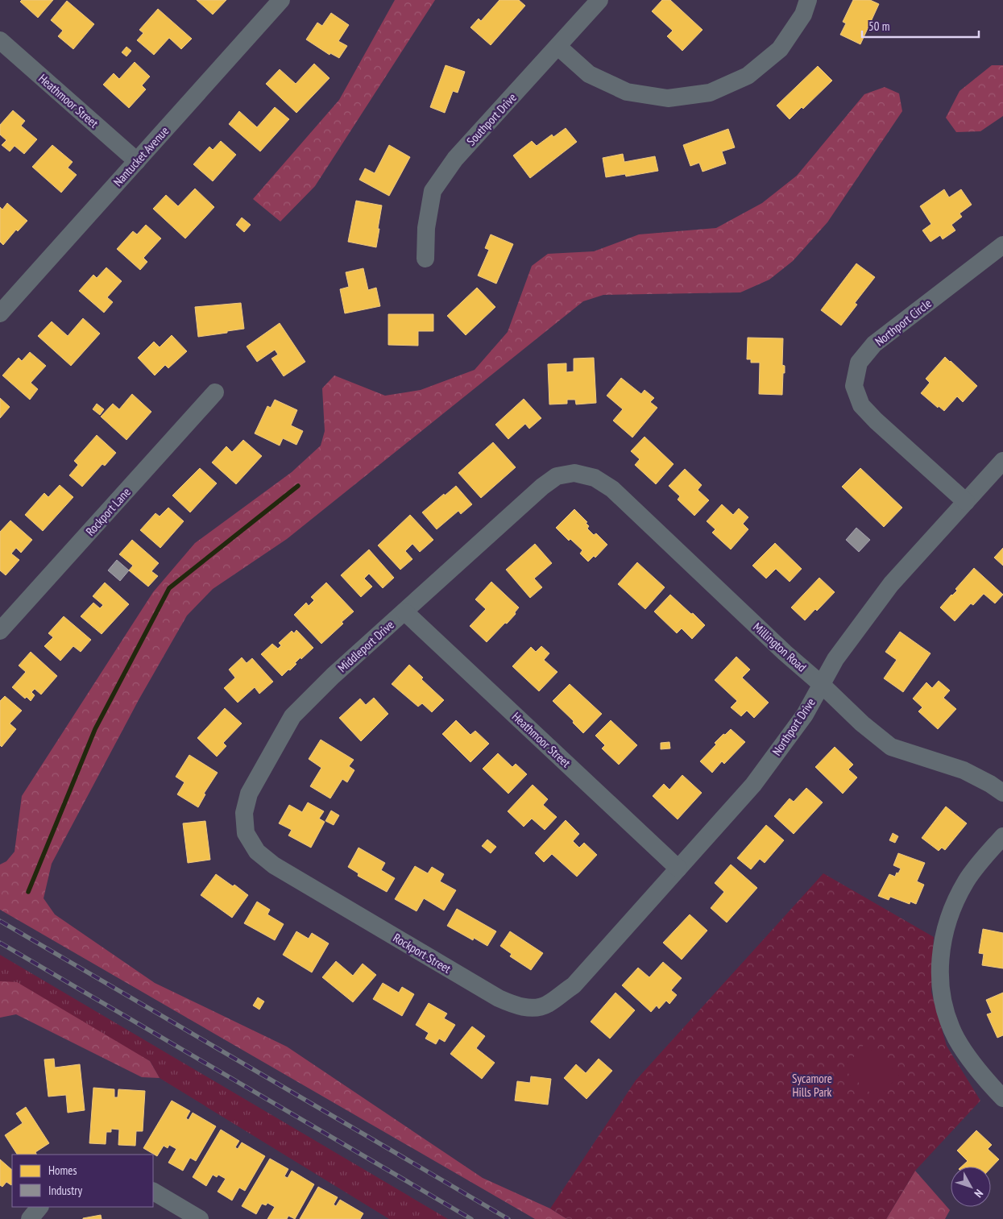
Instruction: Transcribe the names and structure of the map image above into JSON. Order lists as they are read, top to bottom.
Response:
{
  "streets": {
    "street": [
      "Heathmoor Street",
      "Southport Drive",
      "Nantucket Avenue",
      "Northport Circle",
      "Rockport Lane",
      "Middleport Drive",
      "Millington Road",
      "Northport Drive",
      "Rockport Street"
    ]
  },
  "crossings": [
    ["Heathmoor Street", "Nantucket Avenue"],
    ["Heathmoor Street", "Middleport Drive"],
    ["Heathmoor Street", "Northport Drive"],
    ["Northport Circle", "Northport Drive"],
    ["Middleport Drive", "Millington Road"],
    ["Middleport Drive", "Rockport Street"],
    ["Millington Road", "Northport Drive"],
    ["Northport Drive", "Rockport Street"]
  ],
  "parks": ["Sycamore Hills Park"],
  "legend": ["Homes", "Industry"],
  "scale_bar": "50 m",
  "north": "bottom right"
}
